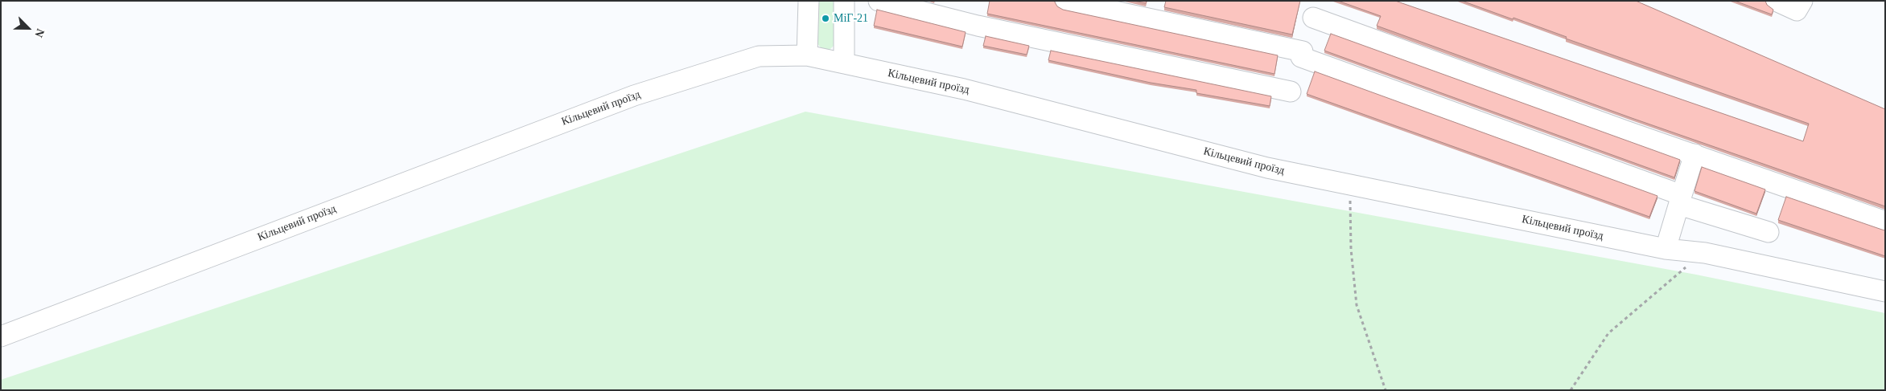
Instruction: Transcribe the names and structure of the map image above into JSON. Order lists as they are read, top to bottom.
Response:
{
  "streets": {
    "street": ["Кільцевий проїзд"]
  },
  "places": ["МіГ-21"],
  "north": "bottom right"
}
